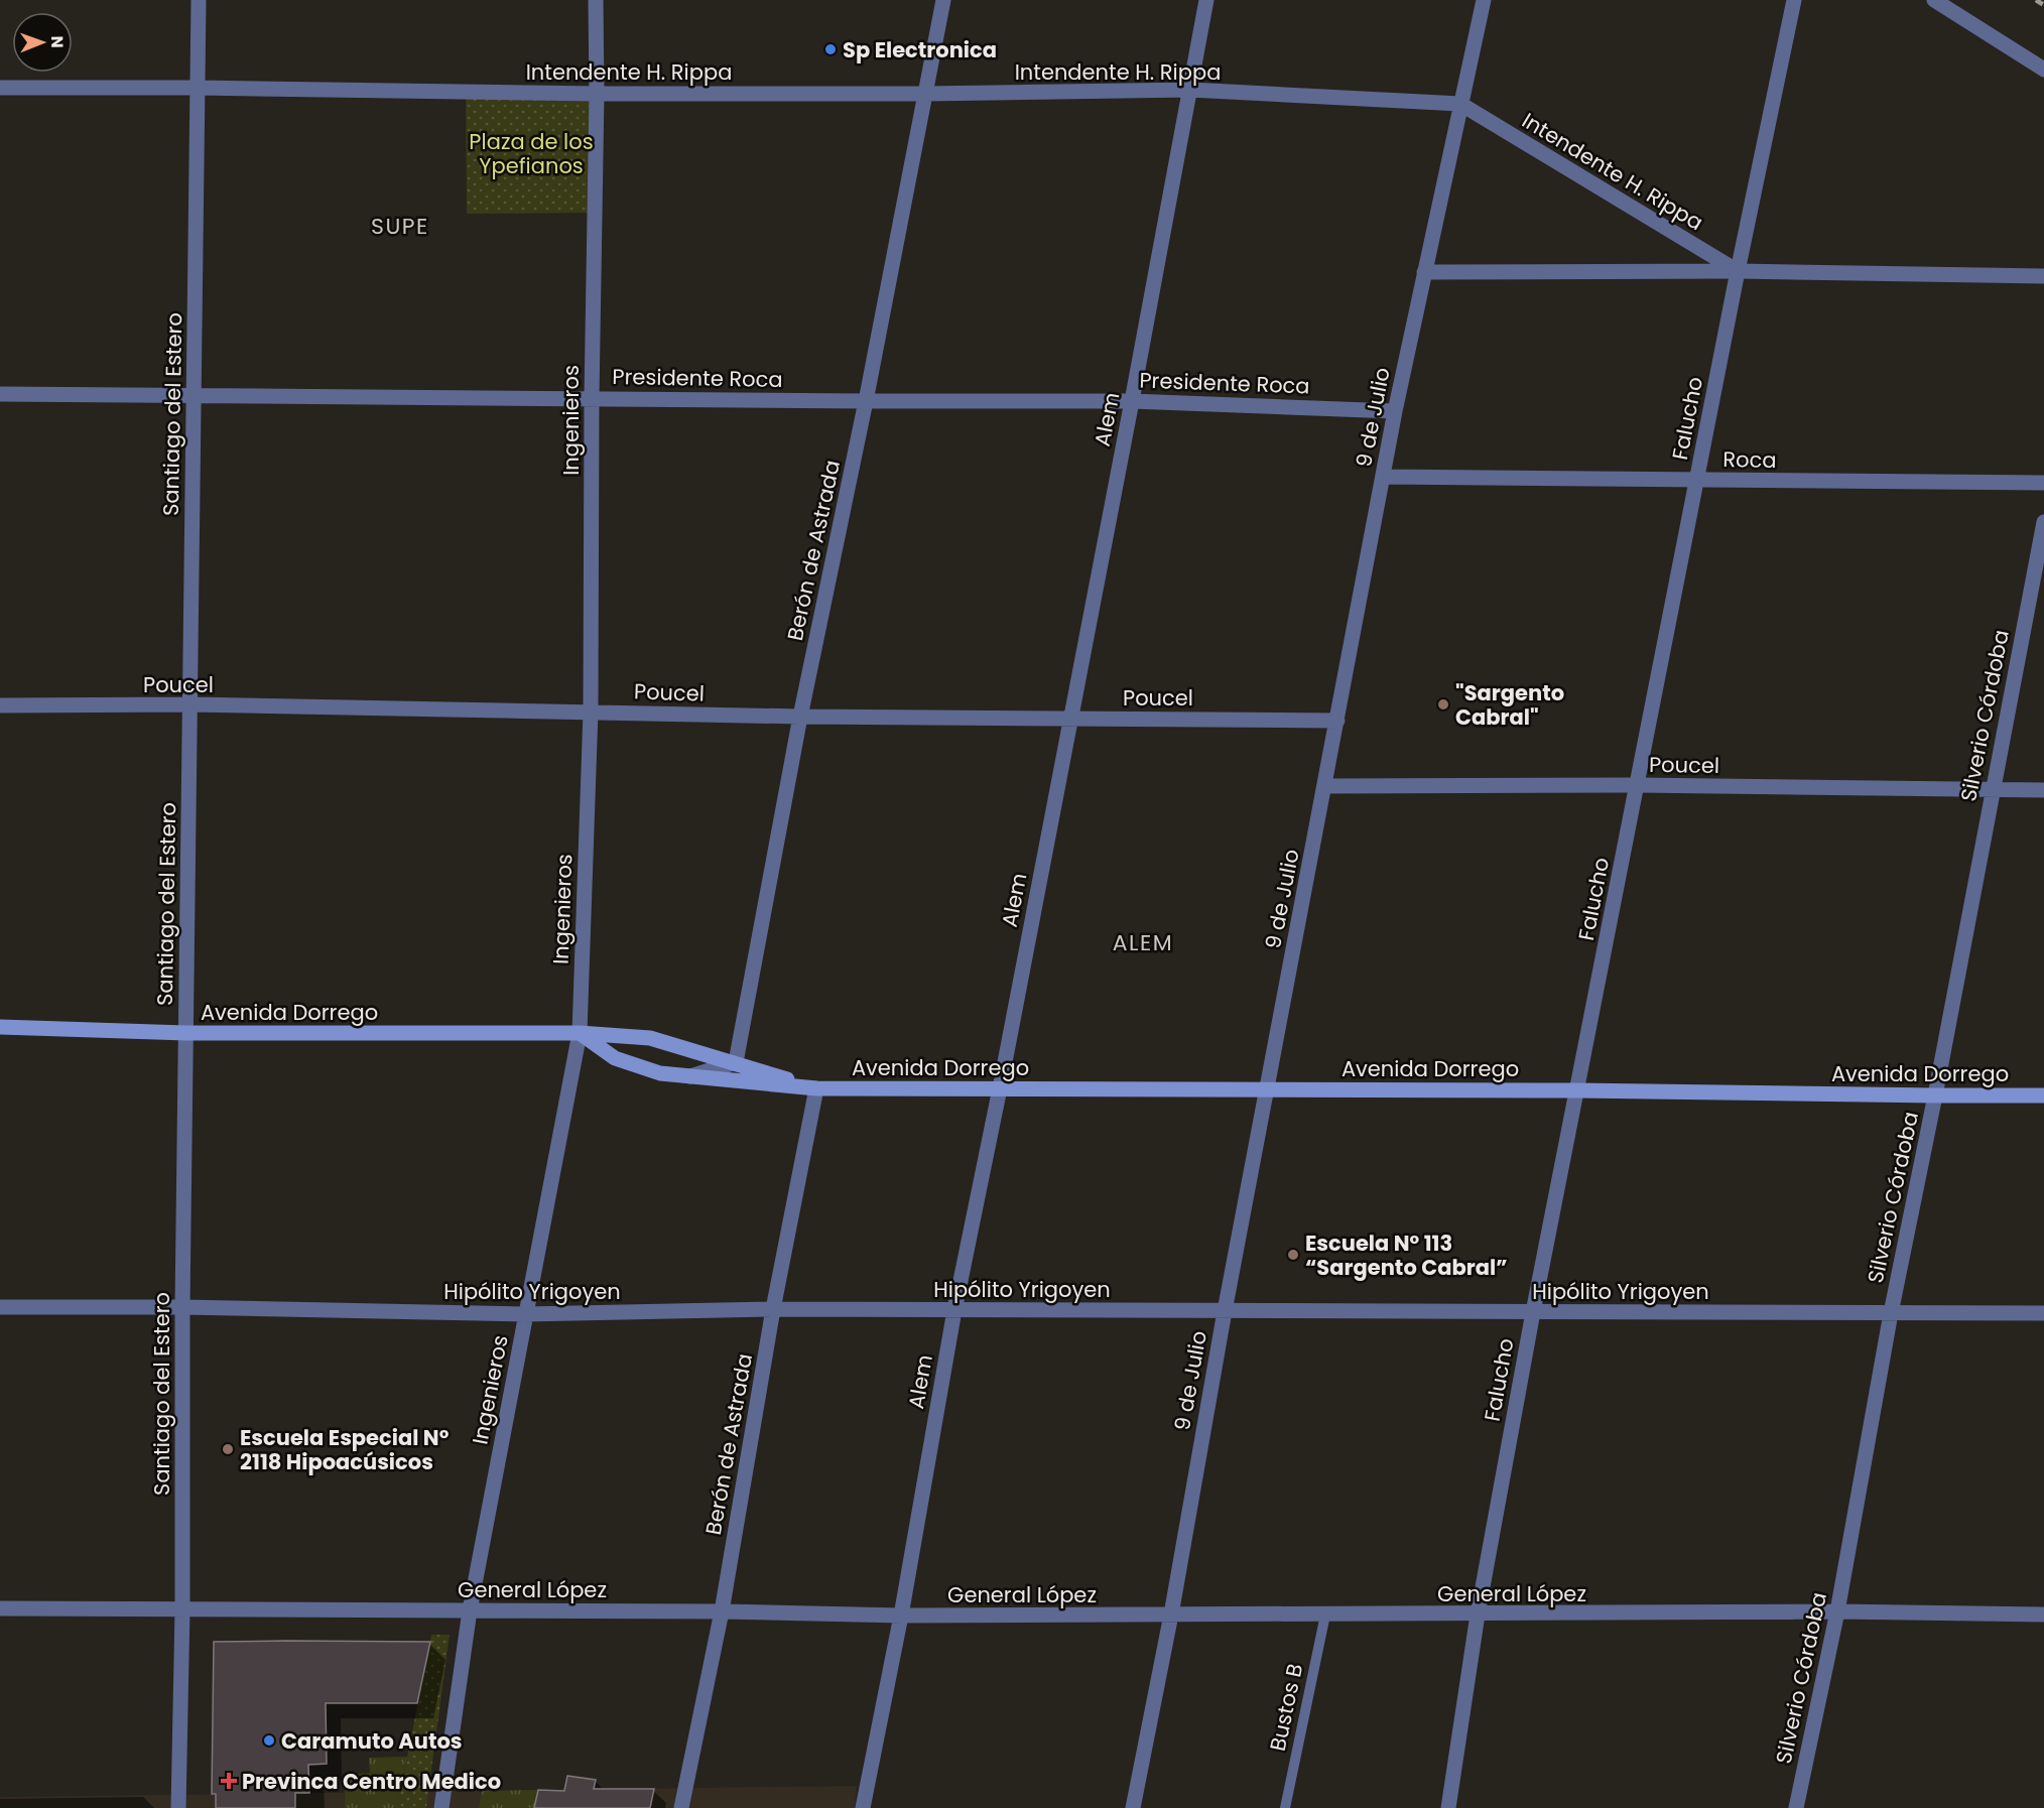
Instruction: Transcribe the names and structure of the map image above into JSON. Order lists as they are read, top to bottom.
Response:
{
  "streets": {
    "main road": ["Avenida Dorrego"],
    "street": [
      "Intendente H. Rippa",
      "Presidente Roca",
      "Santiago del Estero",
      "9 de Julio",
      "Falucho",
      "Alem",
      "Ingenieros",
      "Roca",
      "Berón de Astrada",
      "Poucel",
      "Silverio Córdoba",
      "Hipólito Yrigoyen",
      "General López"
    ],
    "lane": ["Bustos B"]
  },
  "crossings": [
    ["Intendente H. Rippa", "Santiago del Estero"],
    ["Intendente H. Rippa", "9 de Julio"],
    ["Intendente H. Rippa", "Falucho"],
    ["Intendente H. Rippa", "Alem"],
    ["Intendente H. Rippa", "Ingenieros"],
    ["Intendente H. Rippa", "Berón de Astrada"],
    ["Presidente Roca", "Santiago del Estero"],
    ["Presidente Roca", "9 de Julio"],
    ["Presidente Roca", "Alem"],
    ["Presidente Roca", "Ingenieros"],
    ["Presidente Roca", "Berón de Astrada"],
    ["Santiago del Estero", "Poucel"],
    ["Santiago del Estero", "Avenida Dorrego"],
    ["Santiago del Estero", "Hipólito Yrigoyen"],
    ["Santiago del Estero", "General López"],
    ["9 de Julio", "Roca"],
    ["9 de Julio", "Poucel"],
    ["9 de Julio", "Avenida Dorrego"],
    ["9 de Julio", "Hipólito Yrigoyen"],
    ["9 de Julio", "General López"],
    ["Falucho", "Roca"],
    ["Falucho", "Poucel"],
    ["Falucho", "Avenida Dorrego"],
    ["Falucho", "Hipólito Yrigoyen"],
    ["Falucho", "General López"],
    ["Alem", "Poucel"],
    ["Alem", "Avenida Dorrego"],
    ["Alem", "Hipólito Yrigoyen"],
    ["Alem", "General López"],
    ["Ingenieros", "Poucel"],
    ["Ingenieros", "Avenida Dorrego"],
    ["Ingenieros", "Hipólito Yrigoyen"],
    ["Ingenieros", "General López"],
    ["Berón de Astrada", "Poucel"],
    ["Berón de Astrada", "Avenida Dorrego"],
    ["Berón de Astrada", "Hipólito Yrigoyen"],
    ["Berón de Astrada", "General López"],
    ["Poucel", "Silverio Córdoba"],
    ["Silverio Córdoba", "Avenida Dorrego"],
    ["Silverio Córdoba", "Hipólito Yrigoyen"],
    ["Silverio Córdoba", "General López"],
    ["General López", "Bustos B"]
  ],
  "districts": ["SUPE", "ALEM"],
  "parks": ["Plaza de los Ypefianos"],
  "places": {
    "other": [
      "Sp Electronica",
      "\"Sargento Cabral\"",
      "Escuela Nº 113 “Sargento Cabral”",
      "Escuela Especial Nº 2118 Hipoacúsicos",
      "Caramuto Autos"
    ],
    "health": ["Previnca Centro Medico"]
  },
  "north": "right"
}
